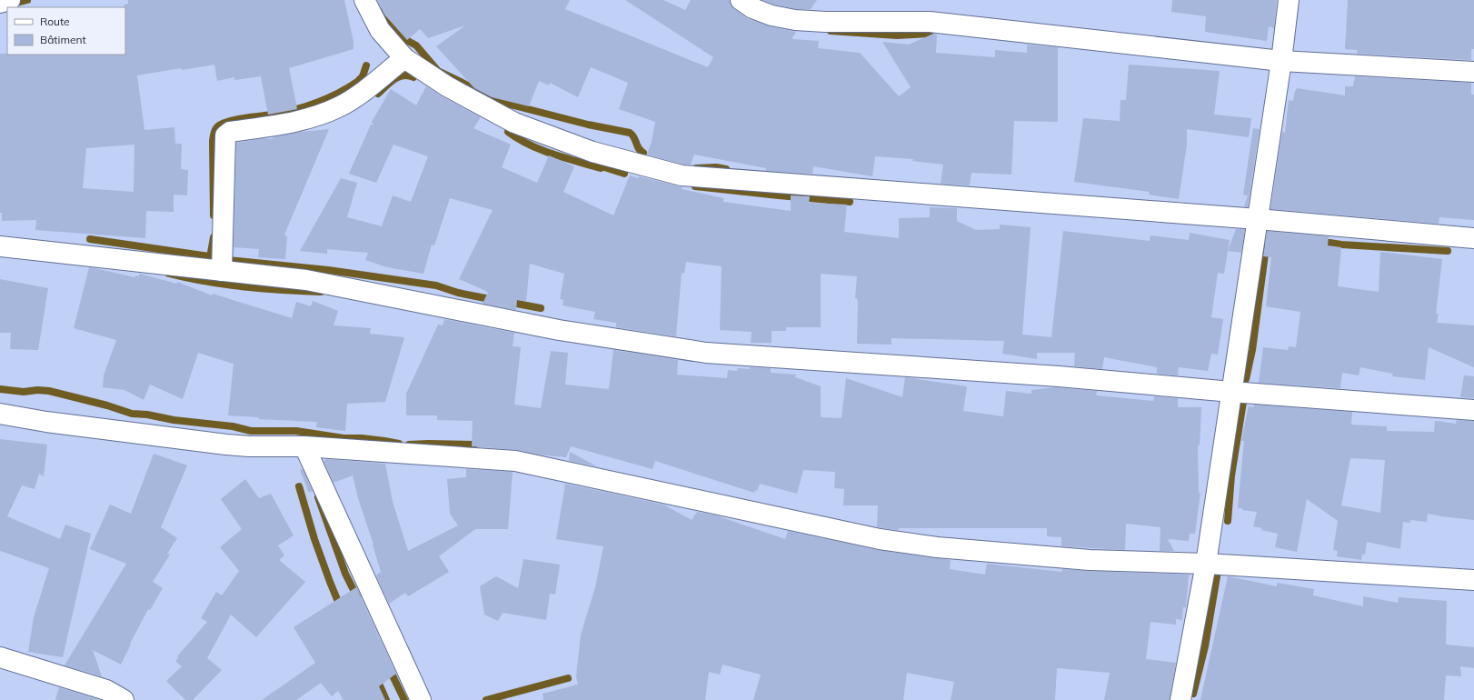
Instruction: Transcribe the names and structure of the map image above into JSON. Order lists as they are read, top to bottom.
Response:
{
  "legend": ["Route", "Bâtiment"]
}
